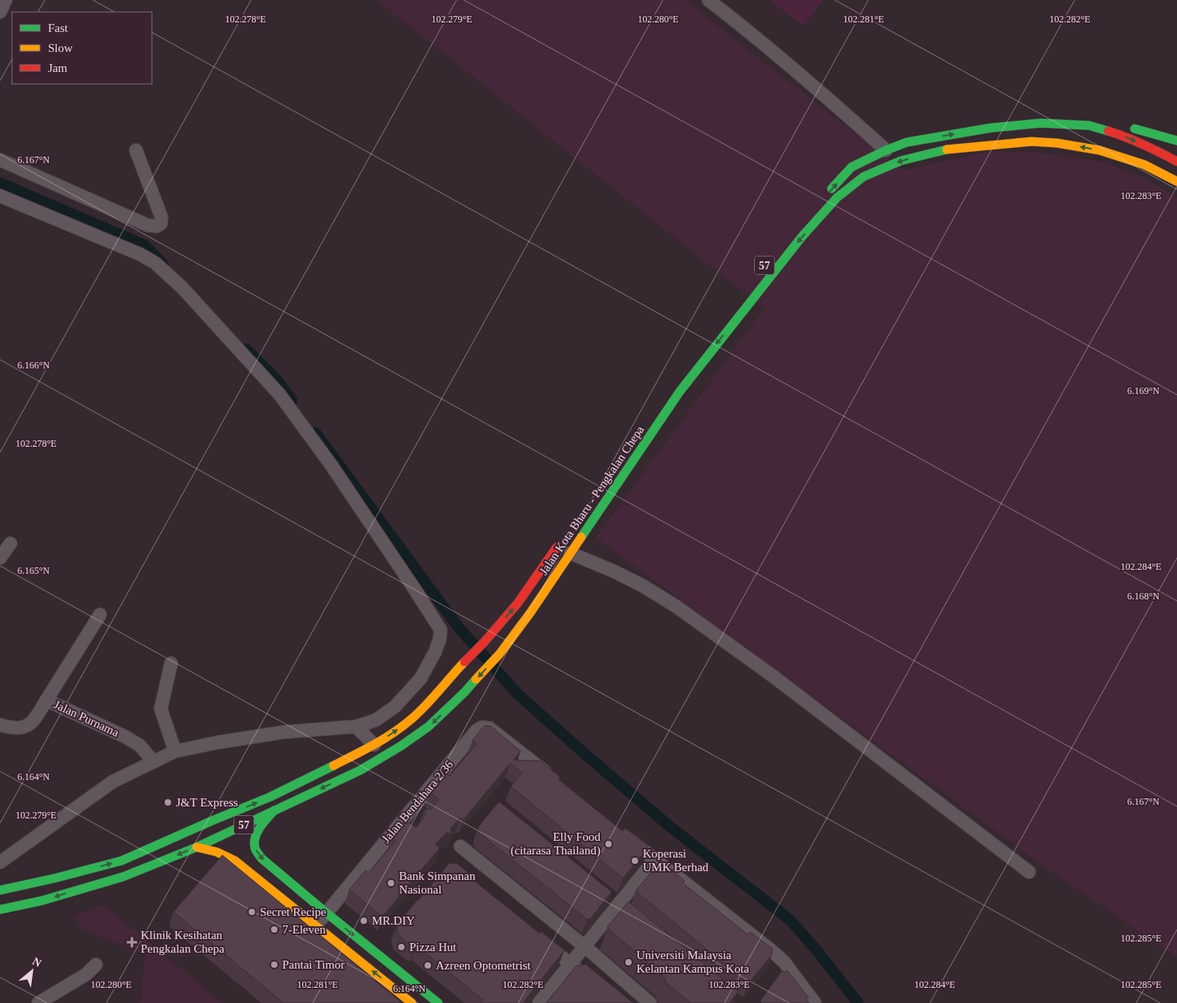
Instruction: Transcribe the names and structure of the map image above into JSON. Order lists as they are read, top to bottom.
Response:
{
  "streets": {
    "main road": ["57", "Jalan Kota Bharu - Pengkalan Chepa"],
    "street": ["Jalan Purnama", "Jalan Bendahara 2/36"]
  },
  "places": {
    "other": [
      "J&T Express",
      "Elly Food (citarasa Thailand)",
      "Koperasi UMK Berhad",
      "Bank Simpanan Nasional",
      "Secret Recipe",
      "MR.DIY",
      "7-Eleven",
      "Pizza Hut",
      "Universiti Malaysia Kelantan Kampus Kota",
      "Pantai Timor",
      "Azreen Optometrist"
    ],
    "health": ["Klinik Kesihatan Pengkalan Chepa"]
  },
  "legend": ["Fast", "Slow", "Jam"],
  "north": "top right",
  "coordinates": [
    "102.278°E",
    "102.279°E",
    "102.280°E",
    "102.281°E",
    "102.282°E",
    "6.167°N",
    "102.283°E",
    "6.166°N",
    "6.169°N",
    "102.284°E",
    "6.165°N",
    "6.168°N",
    "6.164°N",
    "102.285°E"
  ]
}
